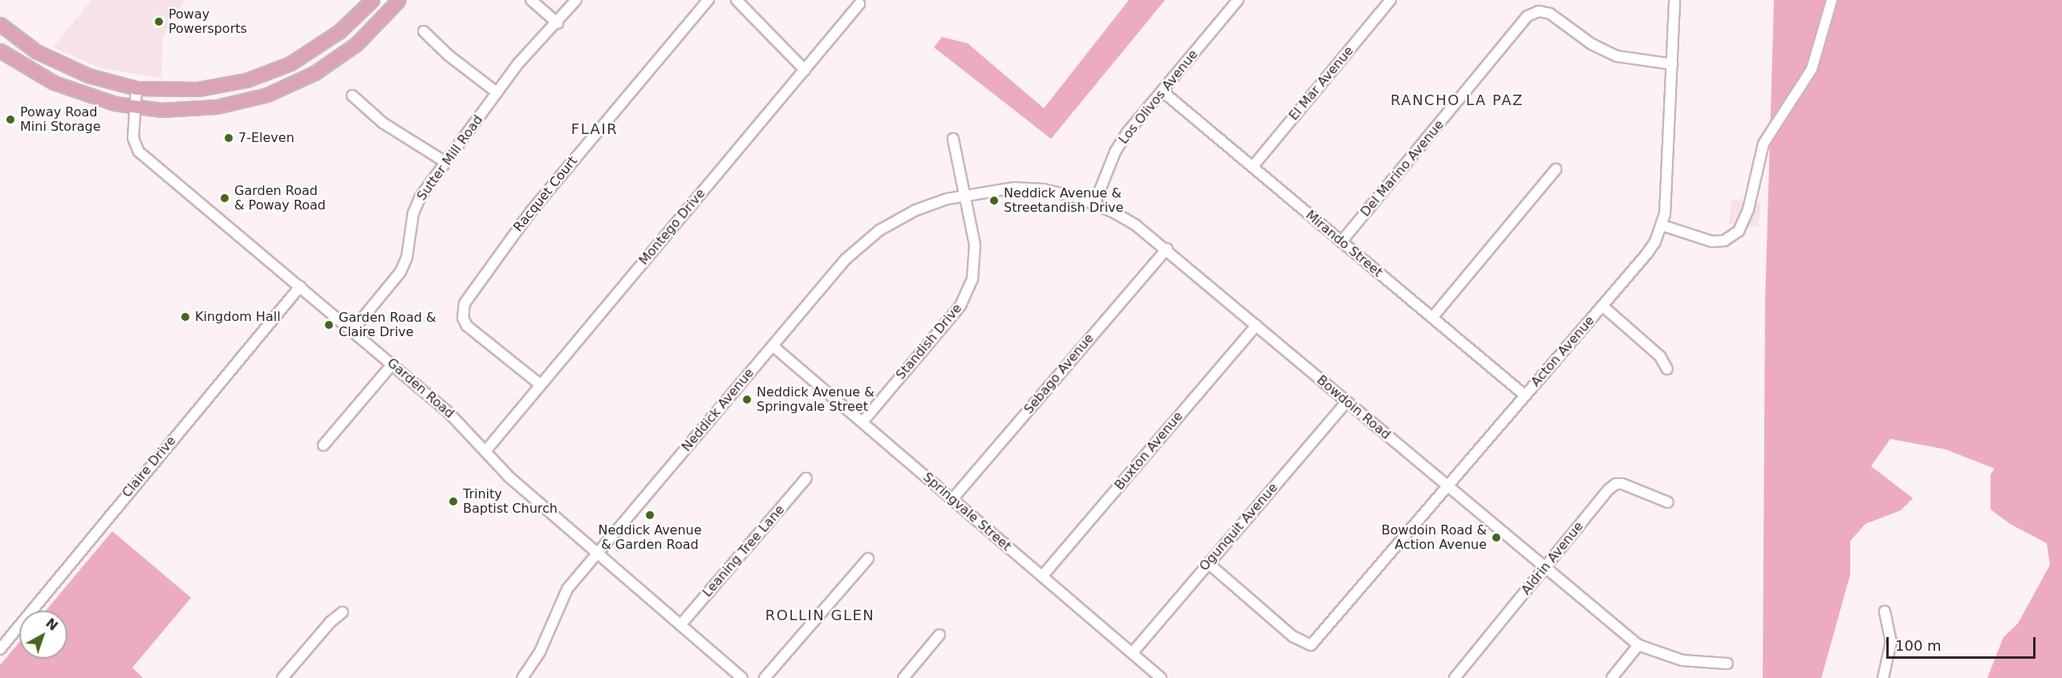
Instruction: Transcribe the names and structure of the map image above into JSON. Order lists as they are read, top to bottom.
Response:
{
  "streets": {
    "street": [
      "El Mar Avenue",
      "Los Olivos Avenue",
      "Sutter Mill Road",
      "Del Marino Avenue",
      "Racquet Court",
      "Montego Drive",
      "Mirando Street",
      "Standish Drive",
      "Acton Avenue",
      "Sebago Avenue",
      "Garden Road",
      "Bowdoin Road",
      "Neddick Avenue",
      "Buxton Avenue",
      "Claire Drive",
      "Springvale Street",
      "Ogunquit Avenue",
      "Leaning Tree Lane",
      "Aldrin Avenue"
    ]
  },
  "crossings": [
    ["El Mar Avenue", "Mirando Street"],
    ["Los Olivos Avenue", "Mirando Street"],
    ["Los Olivos Avenue", "Bowdoin Road"],
    ["Sutter Mill Road", "Garden Road"],
    ["Del Marino Avenue", "Mirando Street"],
    ["Del Marino Avenue", "Acton Avenue"],
    ["Racquet Court", "Montego Drive"],
    ["Montego Drive", "Garden Road"],
    ["Mirando Street", "Acton Avenue"],
    ["Standish Drive", "Bowdoin Road"],
    ["Standish Drive", "Neddick Avenue"],
    ["Standish Drive", "Springvale Street"],
    ["Acton Avenue", "Bowdoin Road"],
    ["Acton Avenue", "Ogunquit Avenue"],
    ["Sebago Avenue", "Bowdoin Road"],
    ["Sebago Avenue", "Springvale Street"],
    ["Garden Road", "Neddick Avenue"],
    ["Garden Road", "Claire Drive"],
    ["Garden Road", "Leaning Tree Lane"],
    ["Bowdoin Road", "Neddick Avenue"],
    ["Bowdoin Road", "Buxton Avenue"],
    ["Bowdoin Road", "Ogunquit Avenue"],
    ["Bowdoin Road", "Aldrin Avenue"],
    ["Neddick Avenue", "Springvale Street"],
    ["Buxton Avenue", "Springvale Street"],
    ["Springvale Street", "Ogunquit Avenue"]
  ],
  "districts": ["RANCHO LA PAZ", "FLAIR", "ROLLIN GLEN"],
  "places": [
    "Poway Powersports",
    "Poway Road Mini Storage",
    "7-Eleven",
    "Garden Road & Poway Road",
    "Neddick Avenue & Streetandish Drive",
    "Kingdom Hall",
    "Garden Road & Claire Drive",
    "Neddick Avenue & Springvale Street",
    "Trinity Baptist Church",
    "Neddick Avenue & Garden Road",
    "Bowdoin Road & Action Avenue"
  ],
  "scale_bar": "100 m",
  "north": "top right"
}
